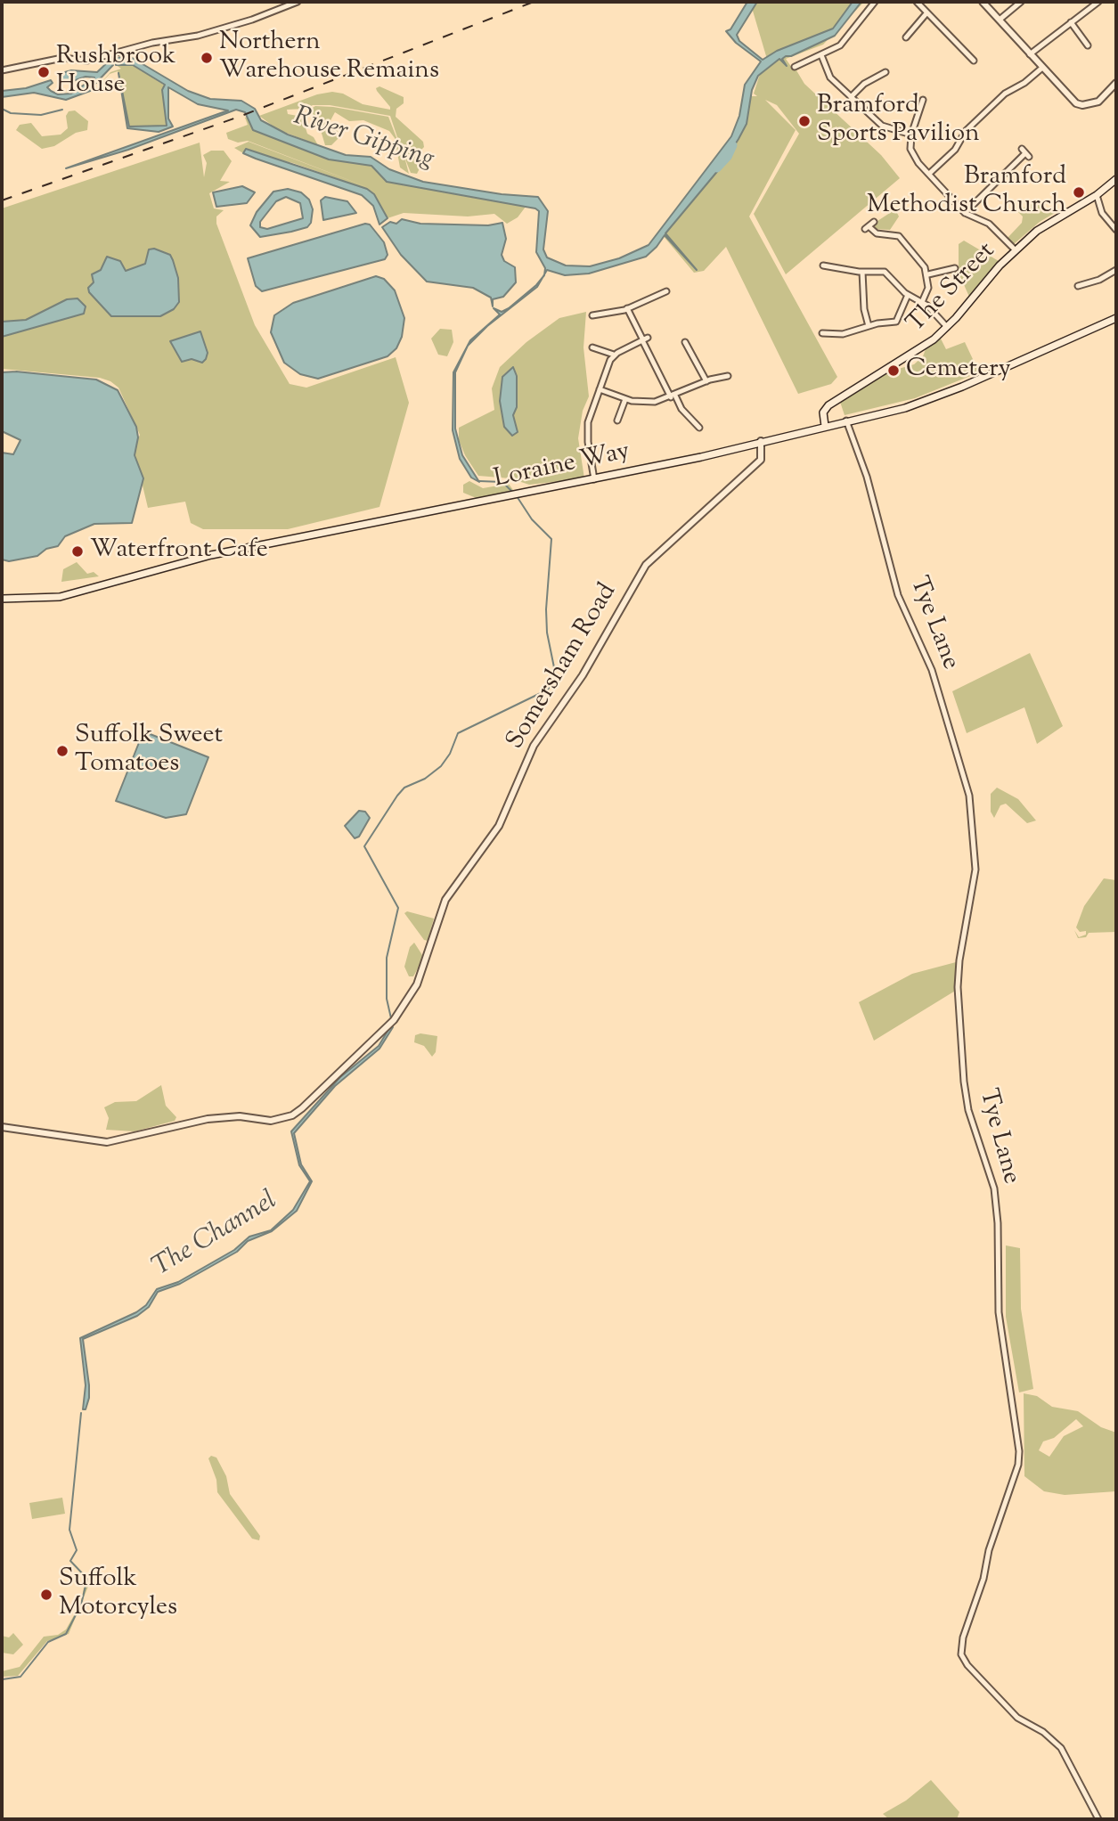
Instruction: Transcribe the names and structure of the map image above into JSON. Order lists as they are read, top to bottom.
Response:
{
  "streets": {
    "main road": ["The Street", "Loraine Way"],
    "street": ["Tye Lane", "Somersham Road"]
  },
  "crossings": [
    ["The Street", "Loraine Way"],
    ["Loraine Way", "Tye Lane"],
    ["Loraine Way", "Somersham Road"]
  ],
  "water": ["River Gipping", "The Channel"],
  "places": [
    "Northern Warehouse Remains",
    "Rushbrook House",
    "Bramford Sports Pavilion",
    "Bramford Methodist Church",
    "Cemetery",
    "Waterfront Cafe",
    "Suffolk Sweet Tomatoes",
    "Suffolk Motorcyles"
  ]
}
